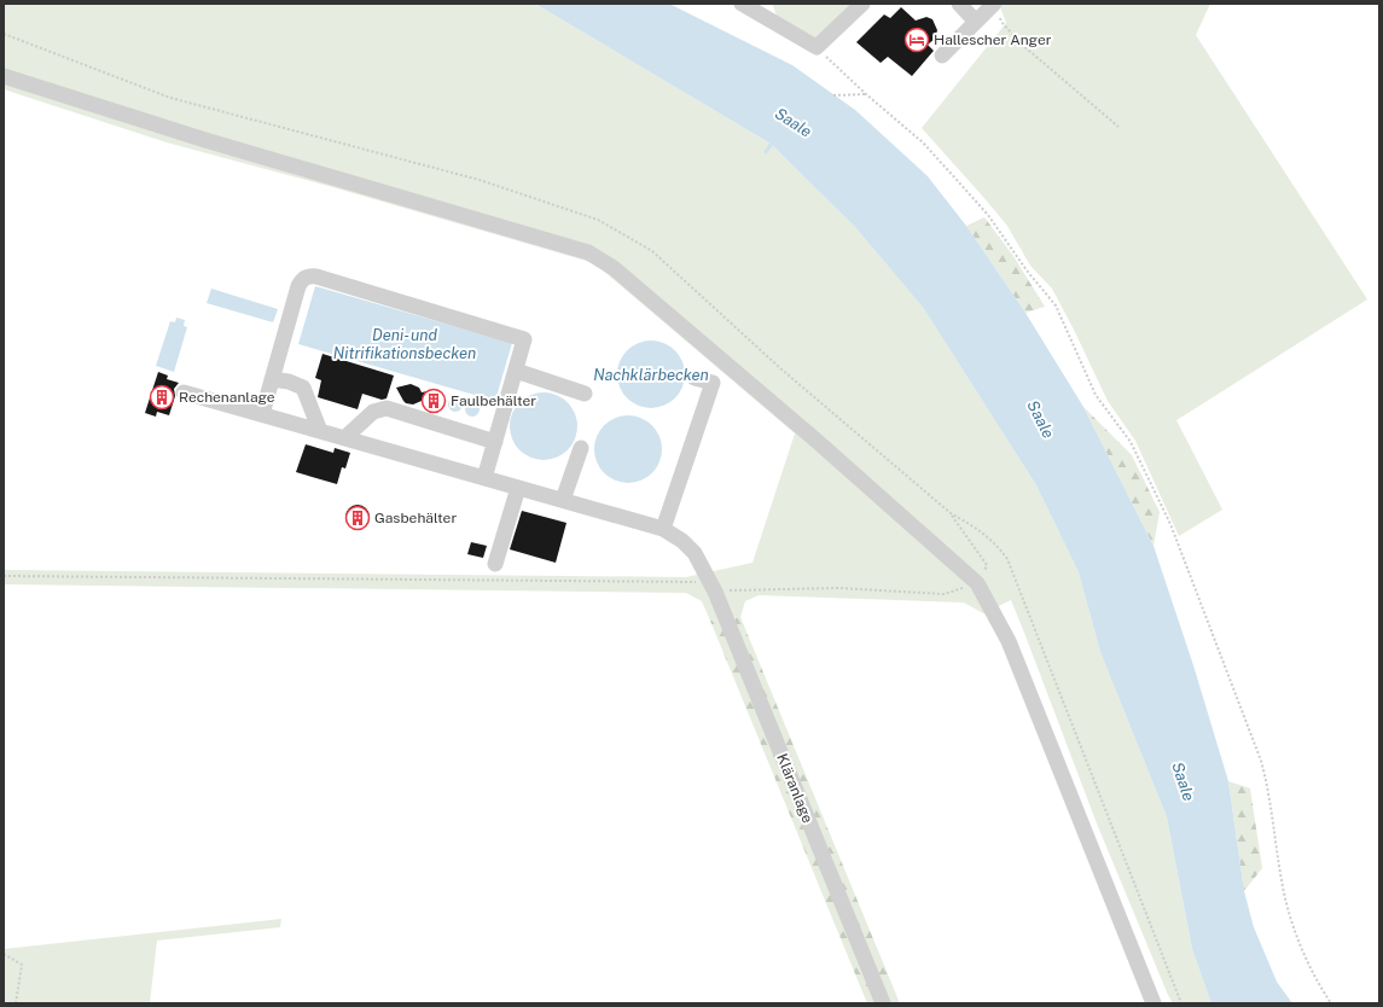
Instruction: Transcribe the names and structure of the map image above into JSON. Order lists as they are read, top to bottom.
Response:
{
  "streets": {
    "lane": ["Kläranlage"]
  },
  "water": ["Saale", "Deni- und Nitrifikationsbecken", "Nachklärbecken"],
  "places": {
    "hotel": ["Hallescher Anger"],
    "building": ["Rechenanlage", "Faulbehälter", "Gasbehälter"]
  }
}
